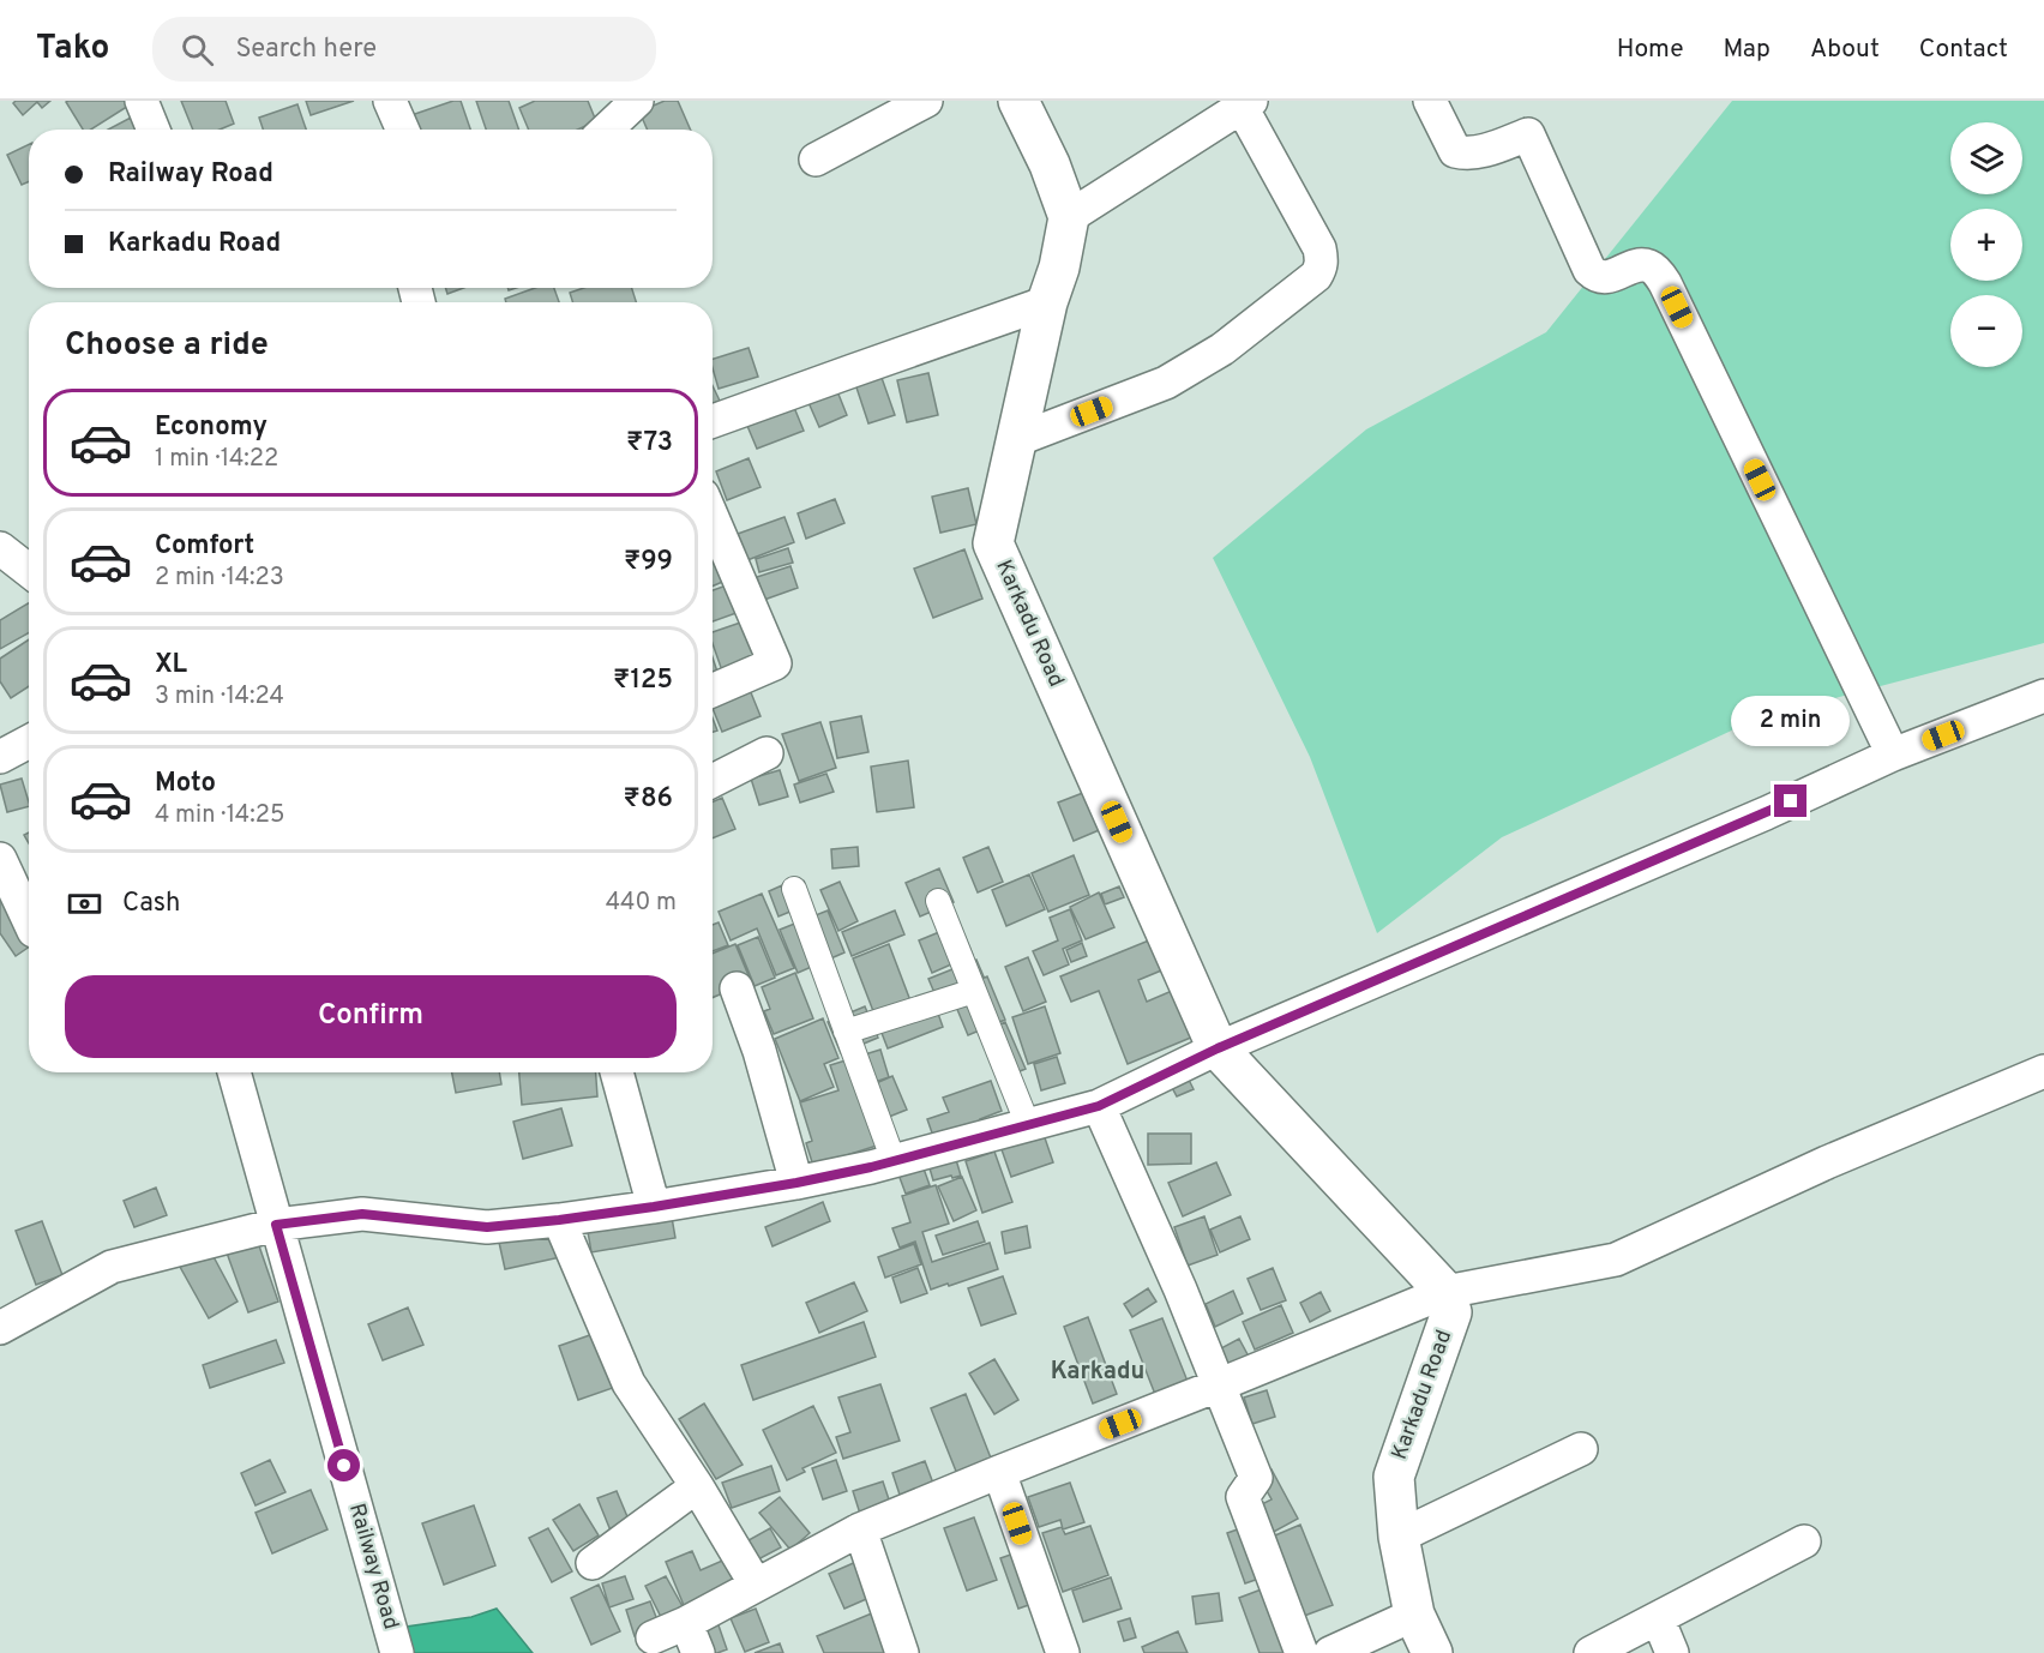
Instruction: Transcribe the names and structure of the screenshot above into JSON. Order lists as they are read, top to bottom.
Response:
{
  "streets": {
    "street": ["Karkadu Road", "Railway Road"]
  },
  "districts": ["Karkadu"],
  "page": {
    "header": "Tako",
    "search": "Search here",
    "nav": [
      "Home",
      "Map",
      "About",
      "Contact"
    ],
    "map_buttons": ["+", "−"],
    "banner": ["Railway Road", "Karkadu Road"],
    "heading": "Choose a ride",
    "list": [
      {
        "name": "Economy",
        "note": "1 min · 14:22",
        "value": "₹73"
      },
      {
        "name": "Comfort",
        "note": "2 min · 14:23",
        "value": "₹99"
      },
      {
        "name": "XL",
        "note": "3 min · 14:24",
        "value": "₹125"
      },
      {
        "name": "Moto",
        "note": "4 min · 14:25",
        "value": "₹86"
      }
    ],
    "bubble": "2 min",
    "pay": ["Cash", "440 m"],
    "buttons": "Confirm"
  }
}
